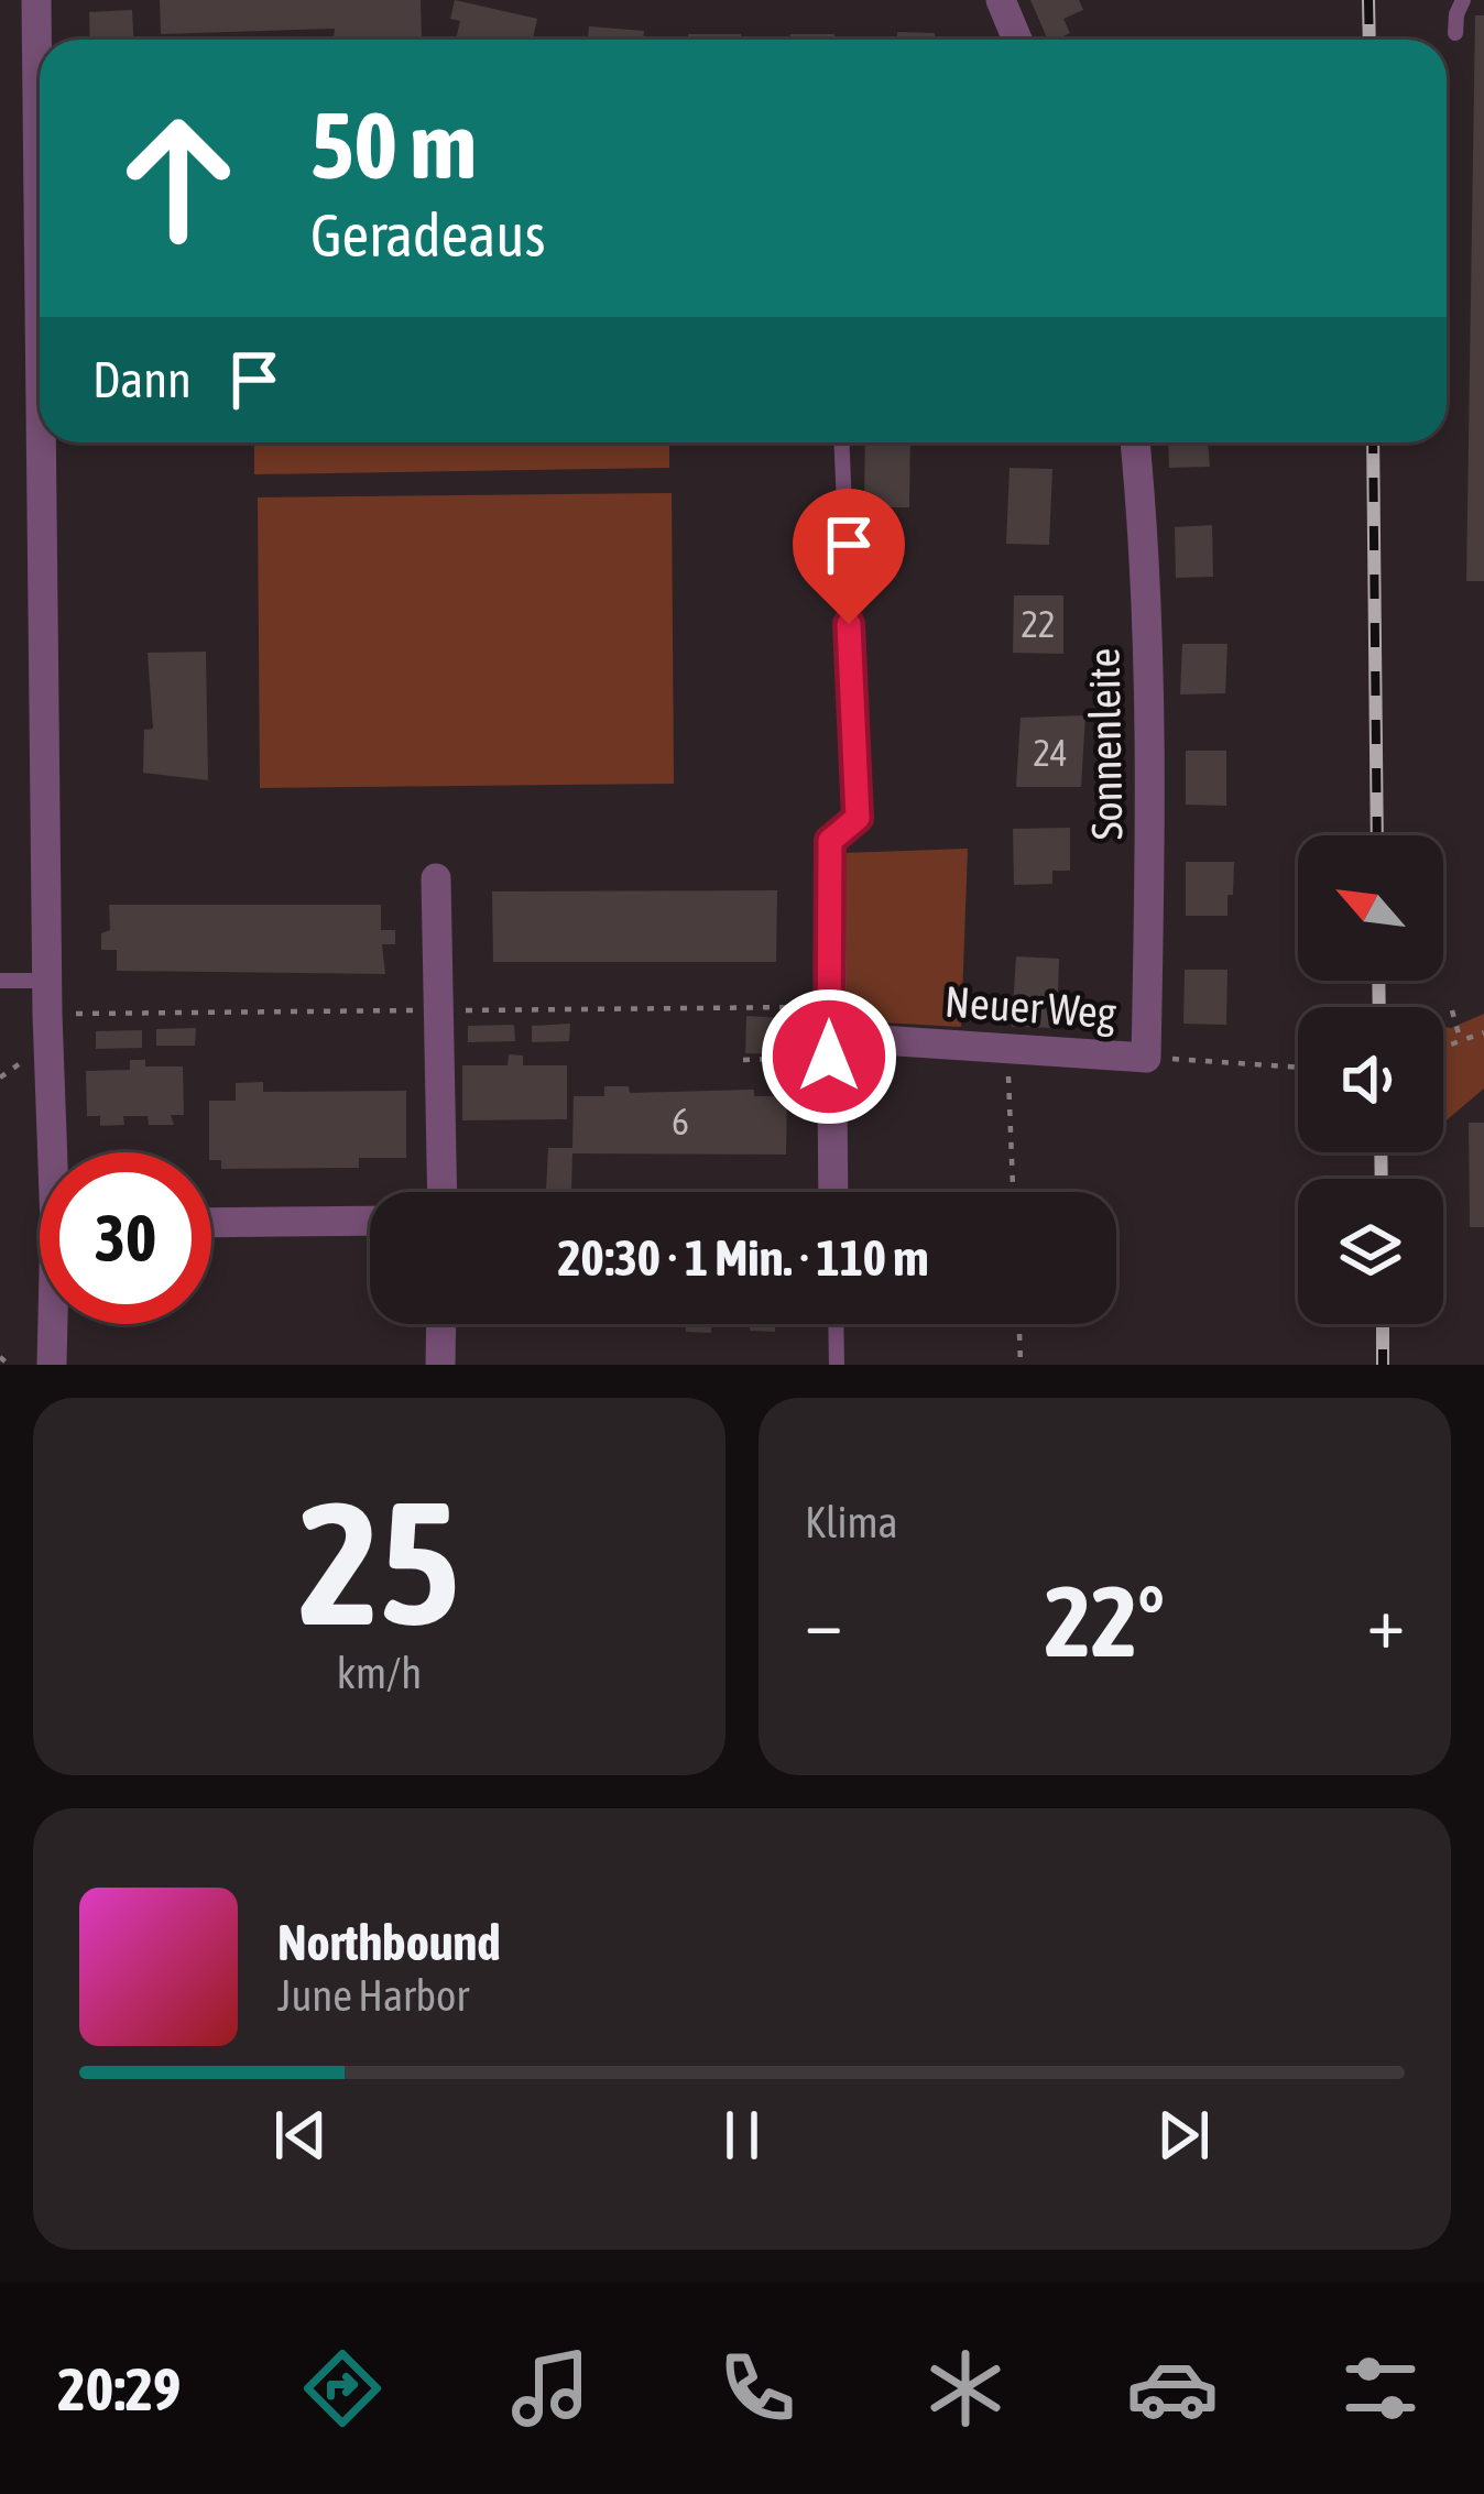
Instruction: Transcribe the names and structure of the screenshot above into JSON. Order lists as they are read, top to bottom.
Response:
{
  "streets": {
    "street": ["Sonnenleite", "Neuer Weg"]
  },
  "crossings": [
    ["Sonnenleite", "Neuer Weg"]
  ],
  "house_numbers": ["22", "24", "6"],
  "north": "top left",
  "page": {
    "turn": ["50 m", "Geradeaus"],
    "then": "Dann",
    "limit": "30",
    "trip": "20:30 · 1 Min. · 110 m",
    "tile": [
      ["25", "km/h"],
      "Klima"
    ],
    "heat": ["−", "22°", "+"],
    "song": ["Northbound", "June Harbor"],
    "tabs": "20:29"
  }
}
